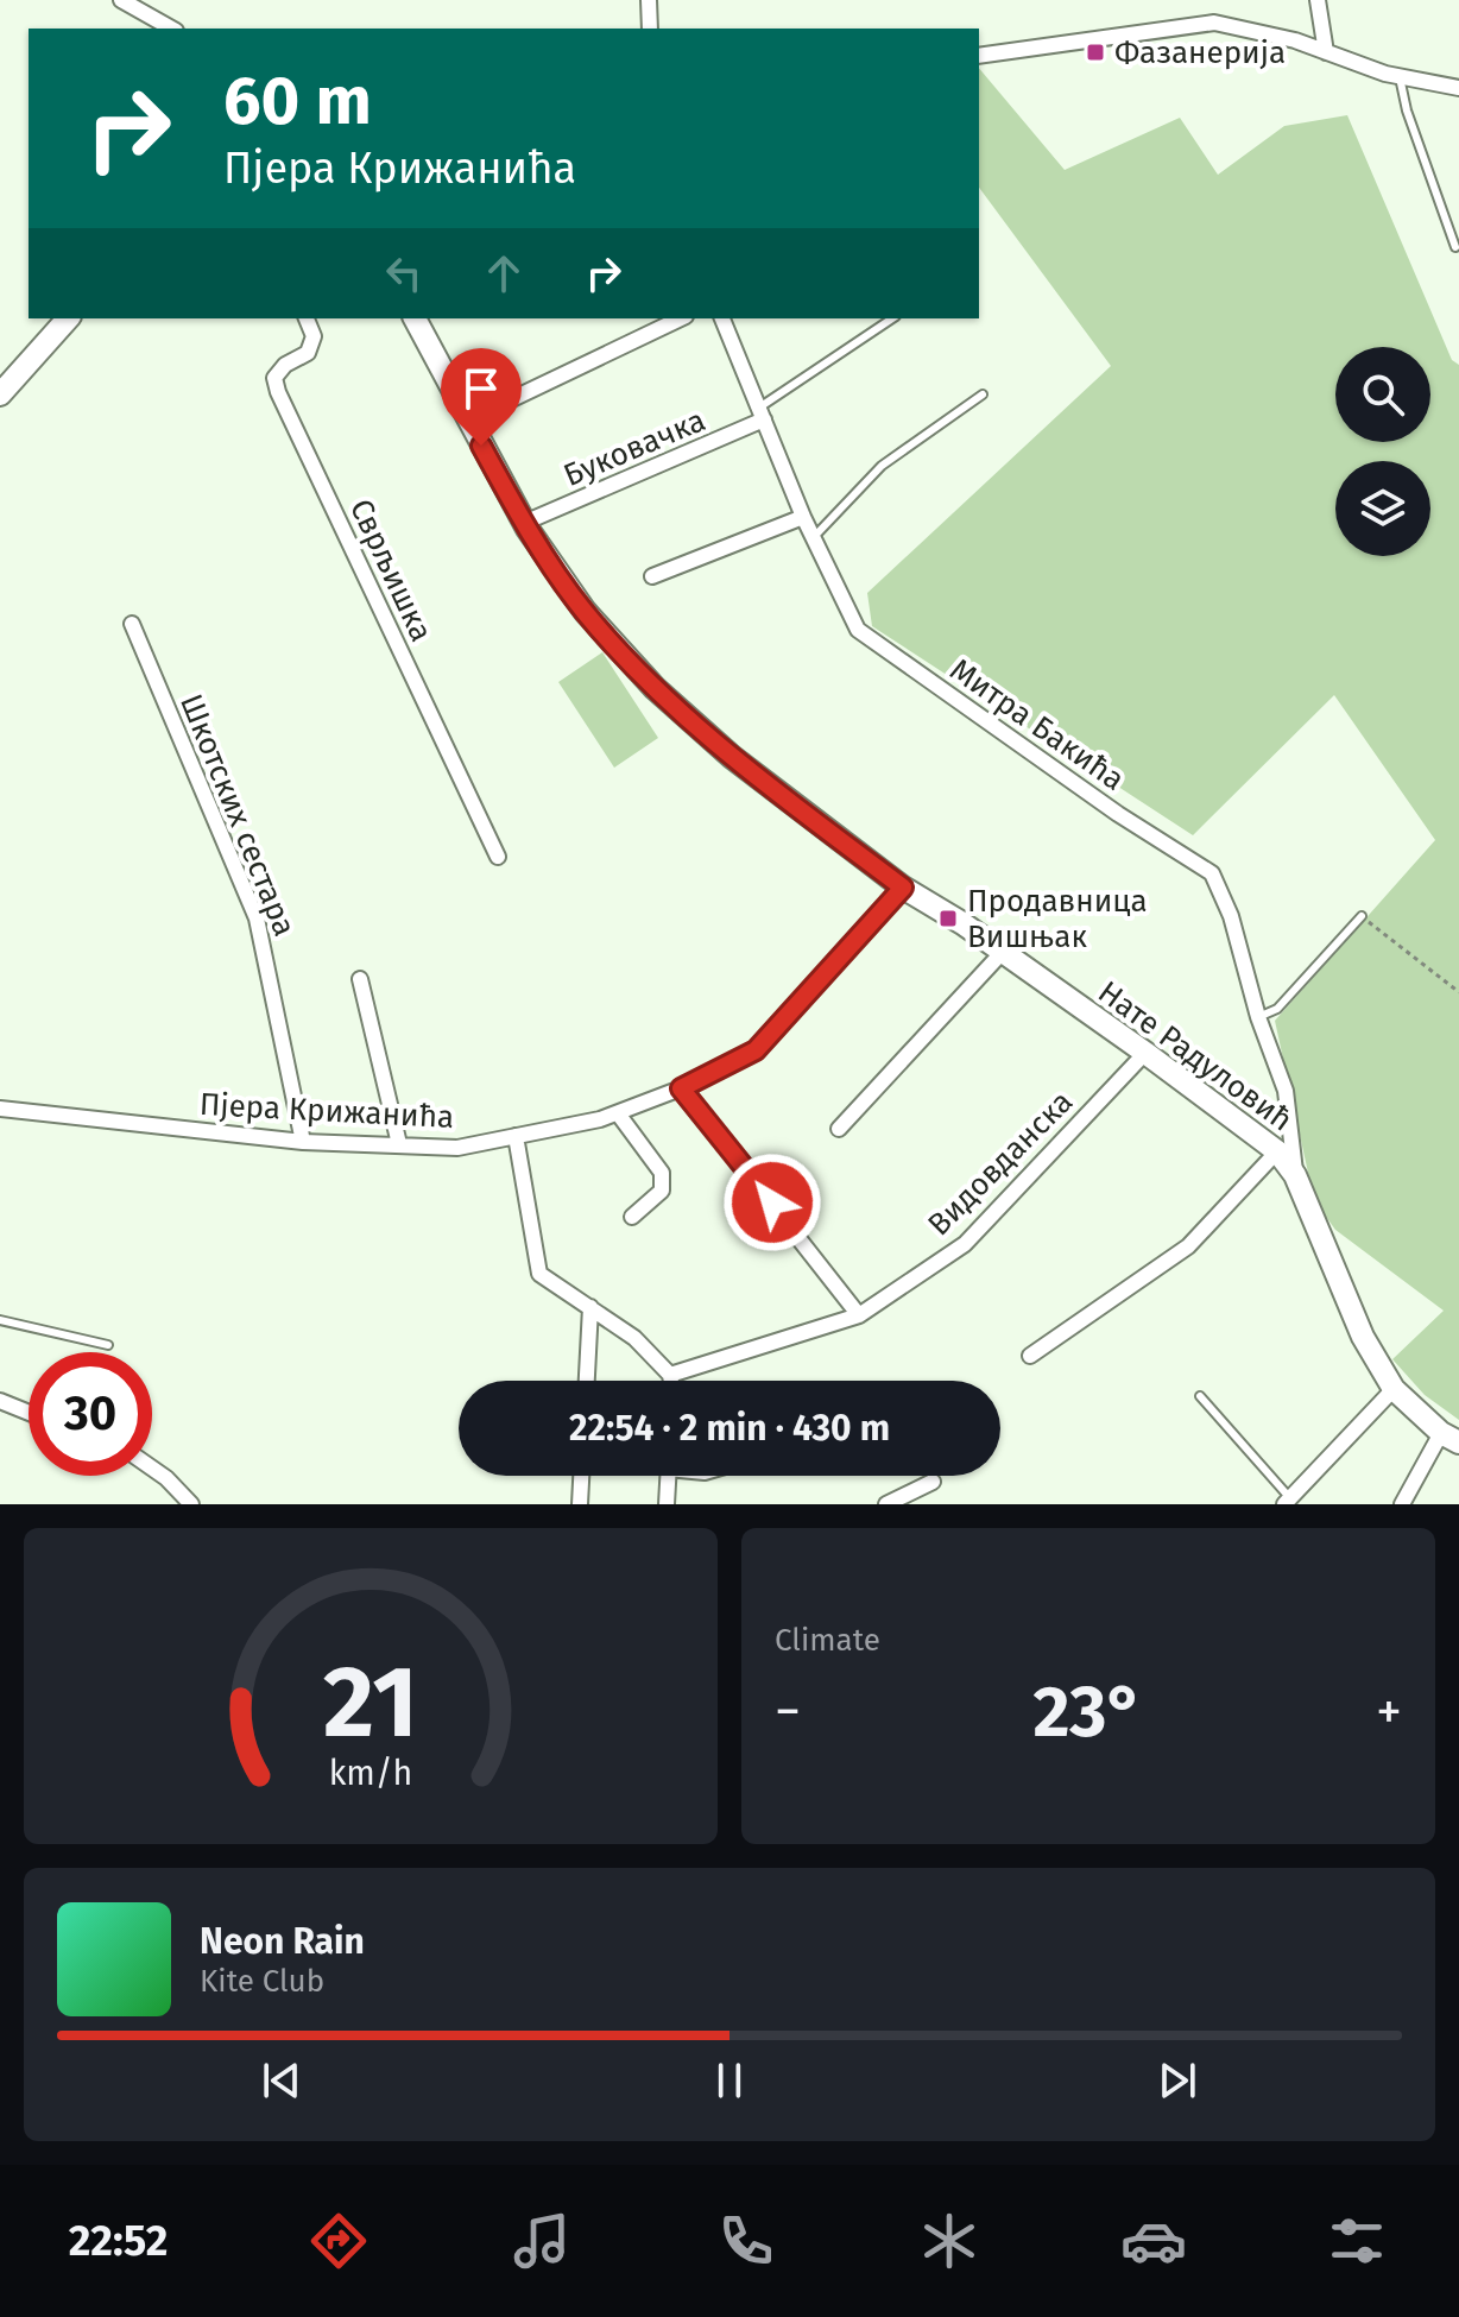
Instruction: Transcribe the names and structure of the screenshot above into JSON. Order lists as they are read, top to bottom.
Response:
{
  "streets": {
    "street": [
      "Буковачка",
      "Сврљишка",
      "Митра Бакића",
      "Шкотских сестара",
      "Нате Радуловић",
      "Пјера Крижанића",
      "Видовданска"
    ]
  },
  "crossings": [
    ["Буковачка", "Митра Бакића"],
    ["Буковачка", "Нате Радуловић"],
    ["Митра Бакића", "Нате Радуловић"],
    ["Шкотских сестара", "Пјера Крижанића"],
    ["Нате Радуловић", "Пјера Крижанића"],
    ["Нате Радуловић", "Видовданска"]
  ],
  "places": {
    "transit": ["Фазанерија", "Продавница Вишњак"]
  },
  "page": {
    "turn": ["60 m", "Пјера Крижанића"],
    "limit": "30",
    "trip": "22:54 · 2 min · 430 m",
    "tile": "Climate",
    "heat": ["−", "23°", "+"],
    "song": ["Neon Rain", "Kite Club"],
    "tabs": "22:52",
    "gauge": ["21", "km/h"]
  }
}
